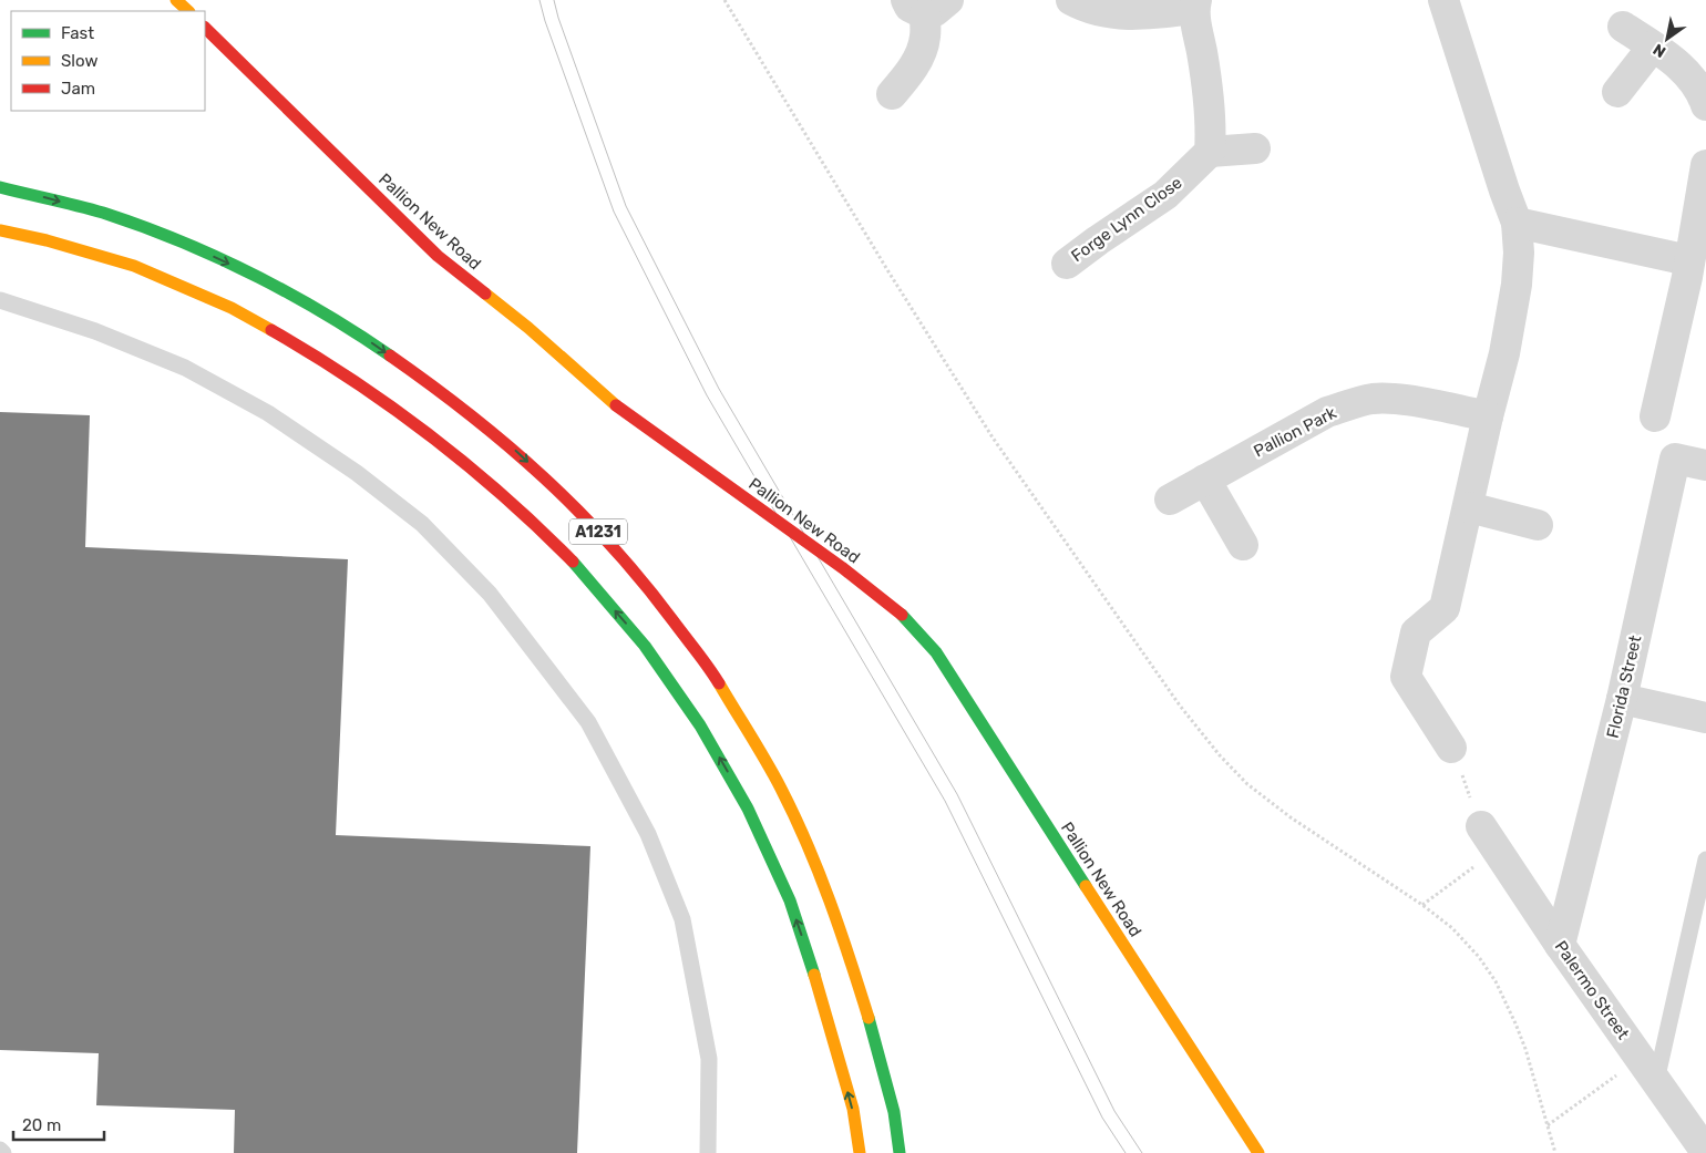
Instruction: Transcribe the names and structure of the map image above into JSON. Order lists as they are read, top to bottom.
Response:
{
  "streets": {
    "main road": ["Pallion New Road", "A1231"],
    "street": [
      "Forge Lynn Close",
      "Pallion Park",
      "Florida Street",
      "Palermo Street"
    ]
  },
  "crossings": [
    ["Florida Street", "Palermo Street"]
  ],
  "legend": ["Fast", "Slow", "Jam"],
  "scale_bar": "20 m",
  "north": "bottom left"
}
